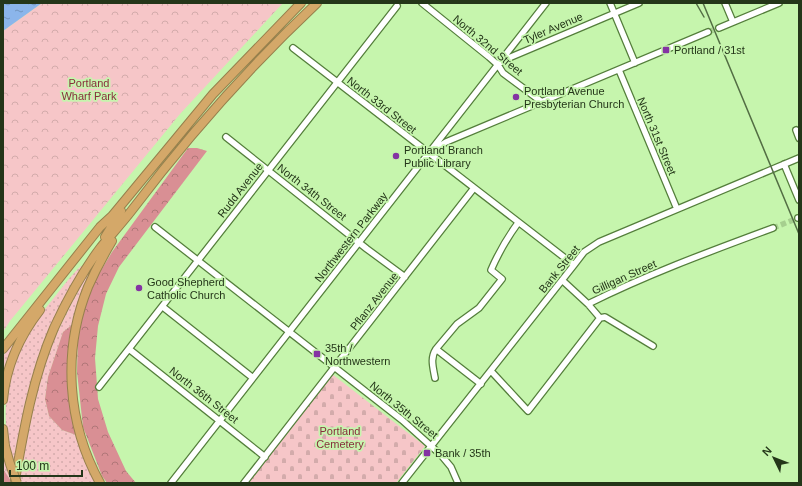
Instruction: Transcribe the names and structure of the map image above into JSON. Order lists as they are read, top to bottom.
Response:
{
  "streets": {
    "street": [
      "Tyler Avenue",
      "North 32nd Street",
      "North 33rd Street",
      "North 31st Street",
      "Rudd Avenue",
      "North 34th Street",
      "Northwestern Parkway",
      "Bank Street",
      "Gilligan Street",
      "Pflanz Avenue",
      "North 36th Street",
      "North 35th Street"
    ]
  },
  "crossings": [
    ["Tyler Avenue", "North 32nd Street"],
    ["Tyler Avenue", "Northwestern Parkway"],
    ["North 32nd Street", "Northwestern Parkway"],
    ["North 33rd Street", "Rudd Avenue"],
    ["North 33rd Street", "Northwestern Parkway"],
    ["North 33rd Street", "Bank Street"],
    ["North 33rd Street", "Pflanz Avenue"],
    ["North 31st Street", "Bank Street"],
    ["Rudd Avenue", "North 34th Street"],
    ["Rudd Avenue", "North 36th Street"],
    ["Rudd Avenue", "North 35th Street"],
    ["North 34th Street", "Northwestern Parkway"],
    ["North 34th Street", "Pflanz Avenue"],
    ["Northwestern Parkway", "North 36th Street"],
    ["Northwestern Parkway", "North 35th Street"],
    ["Bank Street", "North 35th Street"],
    ["Pflanz Avenue", "North 36th Street"],
    ["Pflanz Avenue", "North 35th Street"]
  ],
  "parks": ["Portland Wharf Park", "Portland Cemetery"],
  "places": {
    "transit": ["Portland / 31st", "35th / Northwestern", "Bank / 35th"],
    "other": ["Portland Avenue Presbyterian Church", "Portland Branch Public Library", "Good Shepherd Catholic Church"]
  },
  "scale_bar": "100 m",
  "north": "top left"
}
